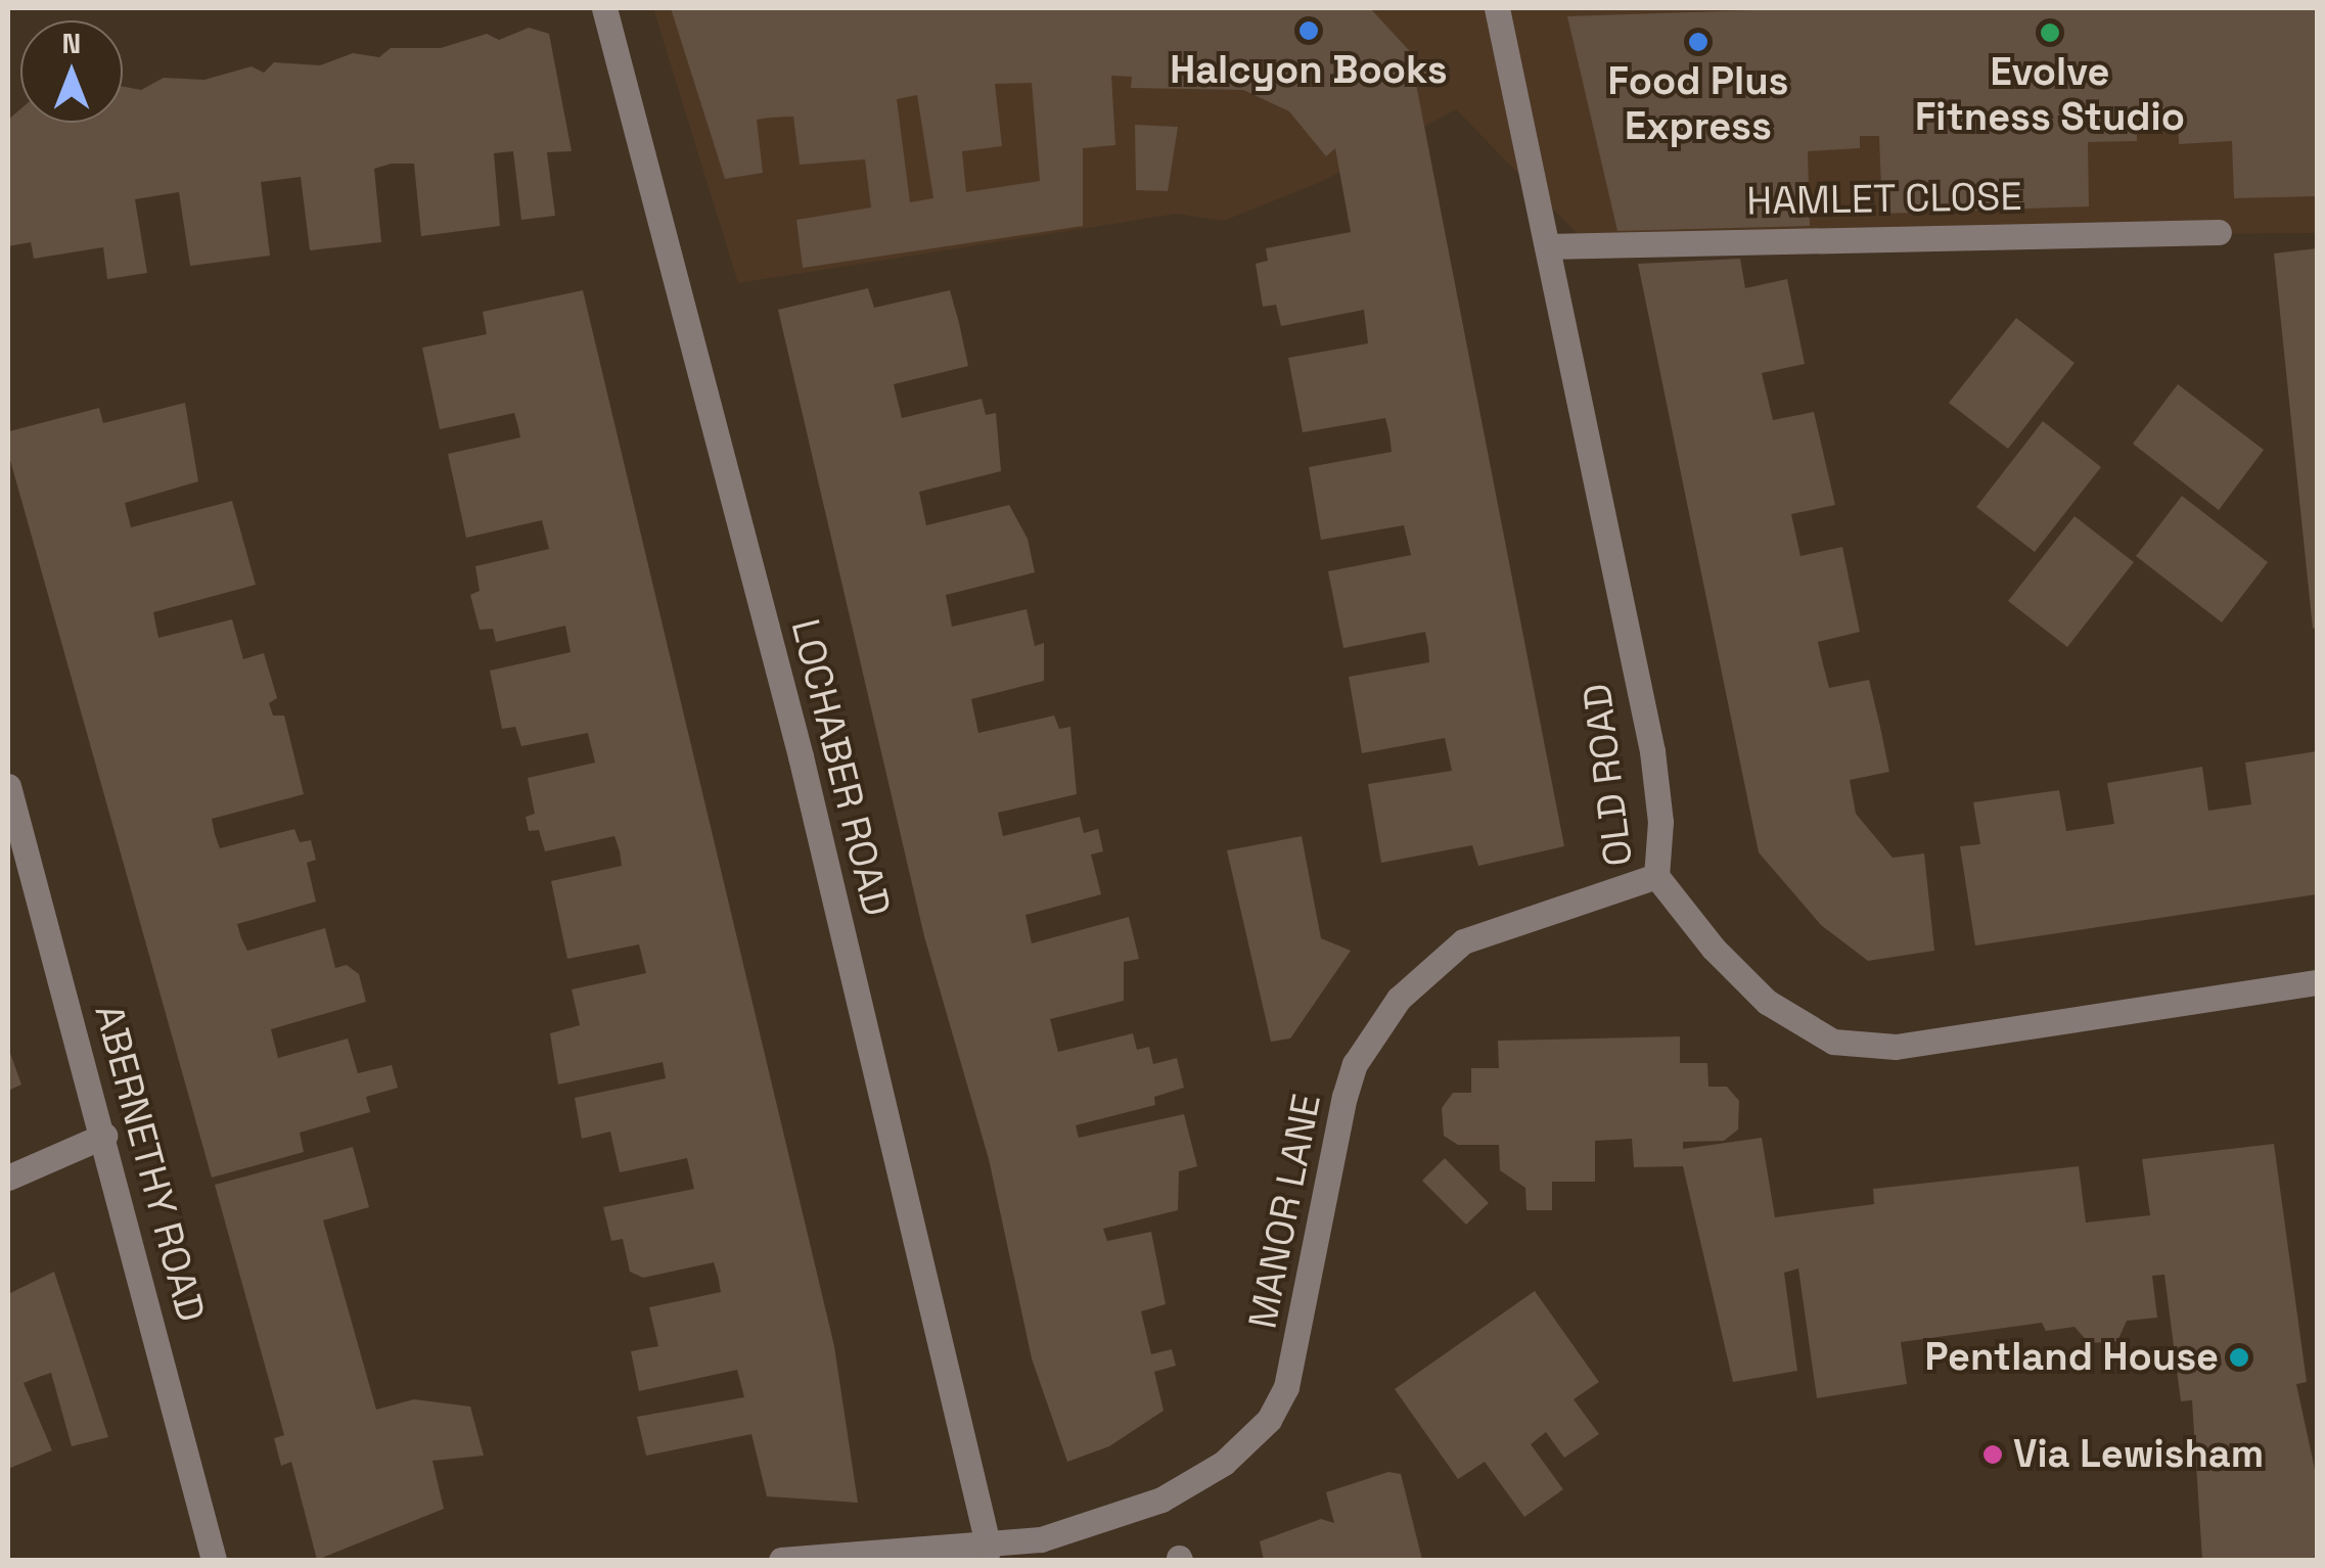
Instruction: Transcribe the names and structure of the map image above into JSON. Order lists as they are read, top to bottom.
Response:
{
  "streets": {
    "street": [
      "HAMLET CLOSE",
      "LOCHABER ROAD",
      "OLD ROAD",
      "ABERNETHY ROAD",
      "MANOR LANE"
    ]
  },
  "crossings": [
    ["HAMLET CLOSE", "OLD ROAD"],
    ["LOCHABER ROAD", "MANOR LANE"],
    ["OLD ROAD", "MANOR LANE"]
  ],
  "places": [
    "Halcyon Books",
    "Evolve Fitness Studio",
    "Food Plus Express",
    "Pentland House",
    "Via Lewisham"
  ],
  "north": "top"
}
